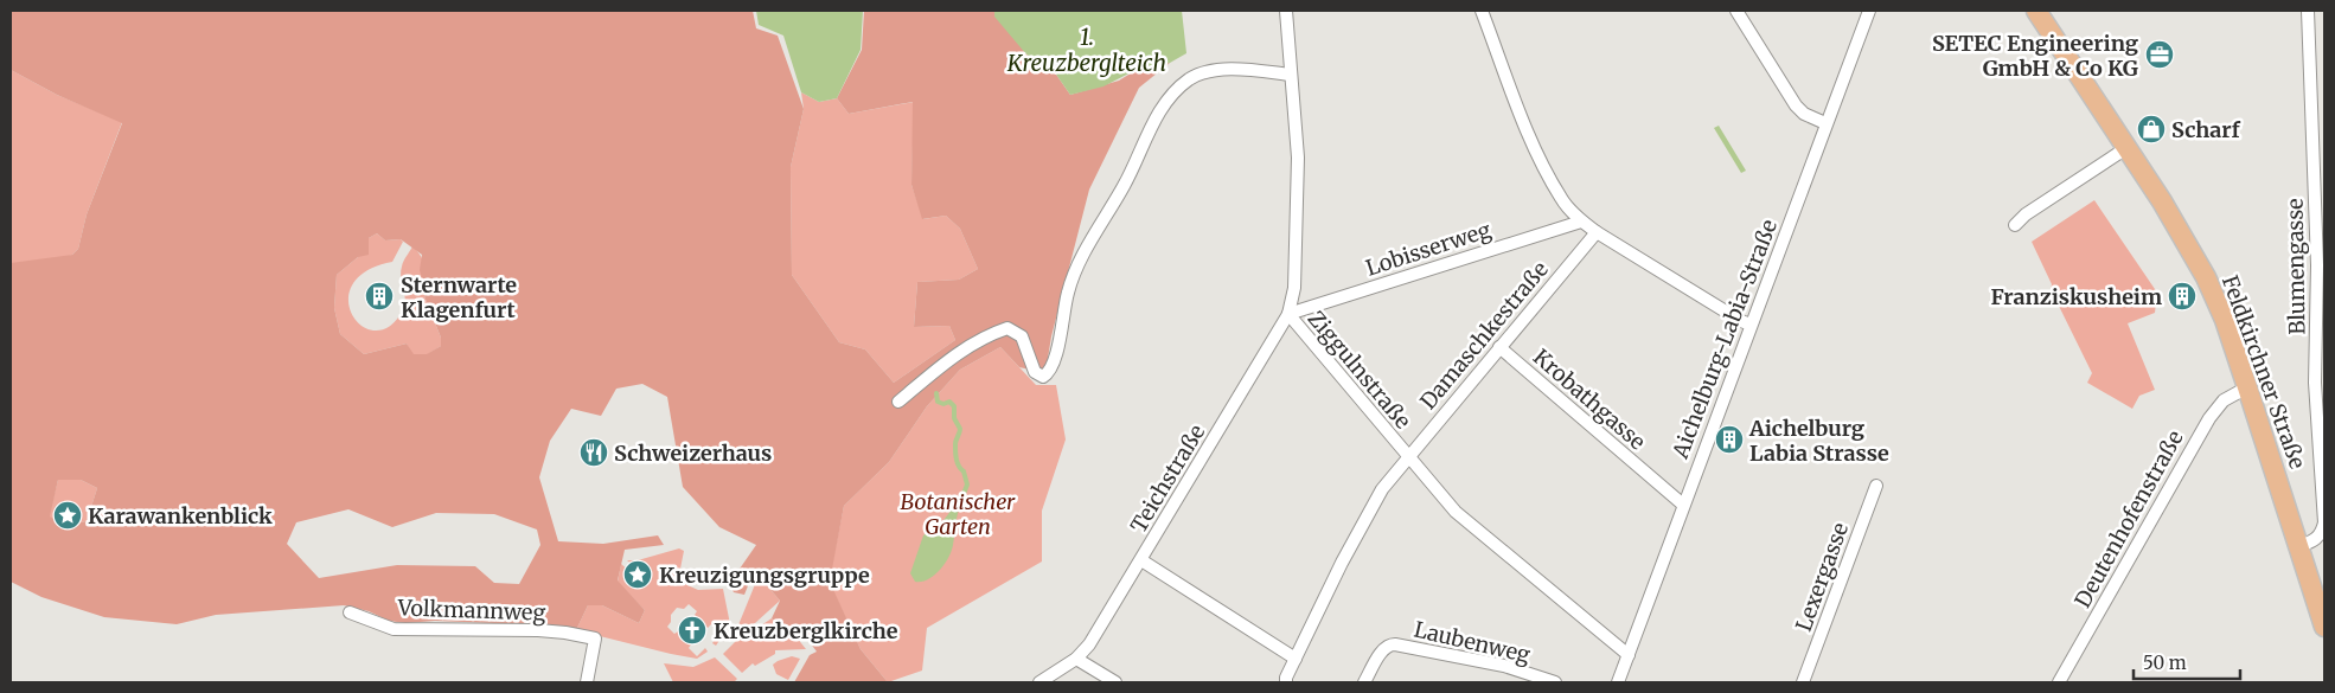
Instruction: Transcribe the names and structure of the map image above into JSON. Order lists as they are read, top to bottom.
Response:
{
  "streets": {
    "main road": ["Feldkirchner Straße"],
    "street": [
      "Lobisserweg",
      "Blumengasse",
      "Damaschkestraße",
      "Aichelburg-Labia-Straße",
      "Ziggulnstraße",
      "Krobathgasse",
      "Teichstraße",
      "Deutenhofenstraße",
      "Lexergasse",
      "Volkmannweg",
      "Laubenweg"
    ]
  },
  "crossings": [
    ["Lobisserweg", "Ziggulnstraße"],
    ["Lobisserweg", "Teichstraße"],
    ["Blumengasse", "Feldkirchner Straße"],
    ["Damaschkestraße", "Ziggulnstraße"],
    ["Damaschkestraße", "Krobathgasse"],
    ["Aichelburg-Labia-Straße", "Ziggulnstraße"],
    ["Aichelburg-Labia-Straße", "Krobathgasse"],
    ["Ziggulnstraße", "Teichstraße"],
    ["Feldkirchner Straße", "Deutenhofenstraße"]
  ],
  "water": ["1. Kreuzberglteich"],
  "parks": ["Botanischer Garten"],
  "places": {
    "office": ["SETEC Engineering GmbH & Co KG"],
    "shop": ["Scharf"],
    "building": ["Sternwarte Klagenfurt", "Franziskusheim", "Aichelburg Labia Strasse"],
    "restaurant": ["Schweizerhaus"],
    "place": ["Karawankenblick", "Kreuzigungsgruppe"],
    "church": ["Kreuzberglkirche"]
  },
  "scale_bar": "50 m"
}
